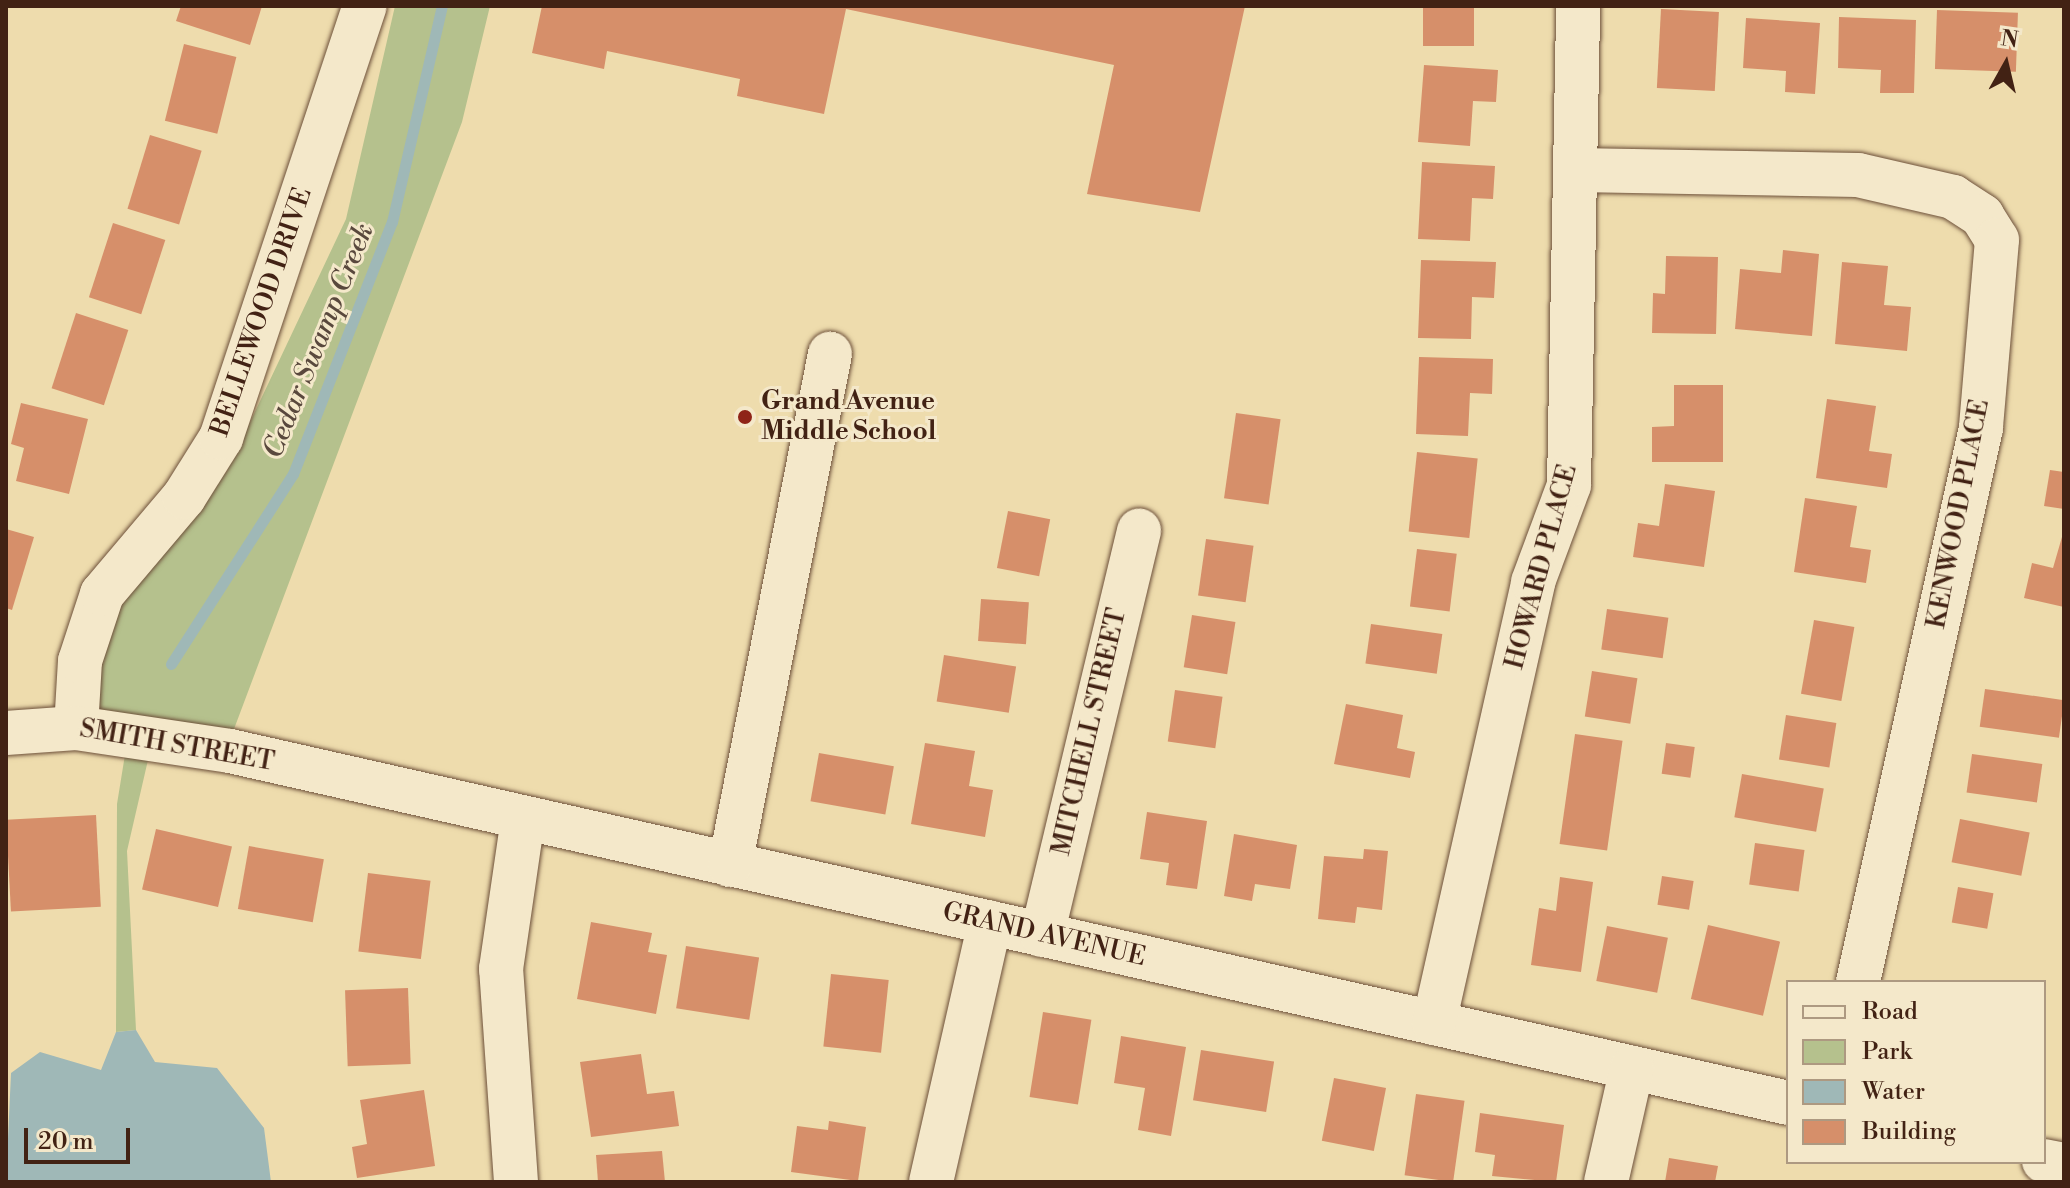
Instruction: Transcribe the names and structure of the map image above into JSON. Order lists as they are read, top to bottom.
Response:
{
  "streets": {
    "street": [
      "BELLEWOOD DRIVE",
      "KENWOOD PLACE",
      "HOWARD PLACE",
      "MITCHELL STREET",
      "SMITH STREET",
      "GRAND AVENUE"
    ]
  },
  "crossings": [
    ["BELLEWOOD DRIVE", "SMITH STREET"],
    ["KENWOOD PLACE", "HOWARD PLACE"],
    ["HOWARD PLACE", "GRAND AVENUE"],
    ["MITCHELL STREET", "GRAND AVENUE"],
    ["SMITH STREET", "GRAND AVENUE"]
  ],
  "water": ["Cedar Swamp Creek"],
  "places": ["Grand Avenue Middle School"],
  "legend": [
    "Road",
    "Park",
    "Water",
    "Building"
  ],
  "scale_bar": "20 m",
  "north": "top"
}
